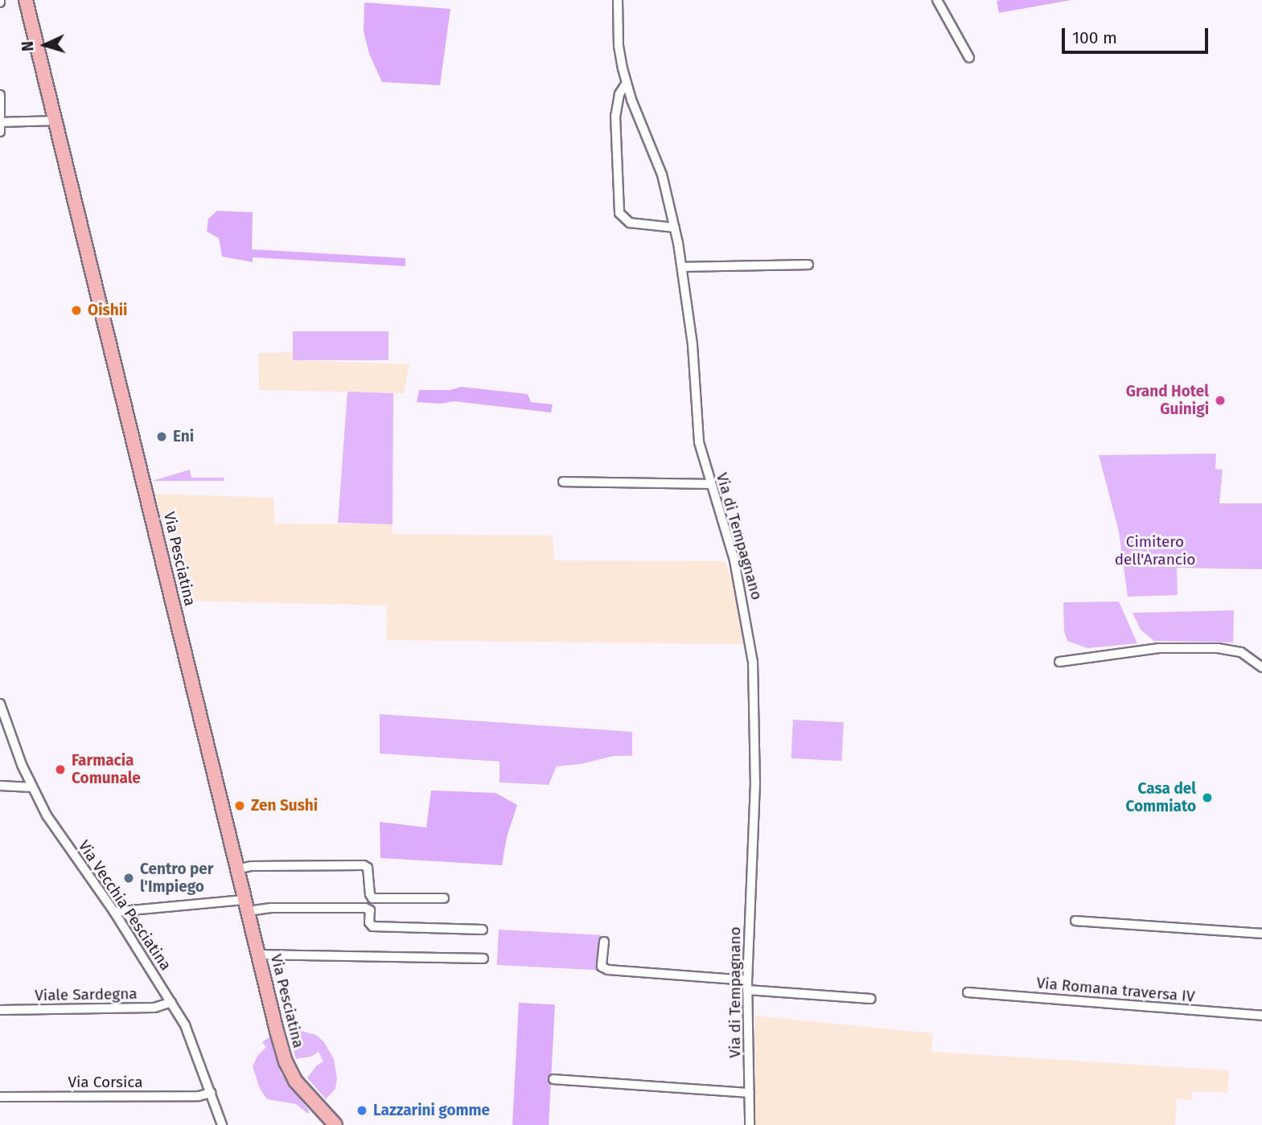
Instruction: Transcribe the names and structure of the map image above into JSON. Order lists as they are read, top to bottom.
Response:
{
  "streets": {
    "main road": ["Via Pesciatina"],
    "street": [
      "Via di Tempagnano",
      "Via Vecchia Pesciatina",
      "Via Romana traversa IV",
      "Viale Sardegna",
      "Via Corsica"
    ]
  },
  "crossings": [
    ["Via Vecchia Pesciatina", "Viale Sardegna"],
    ["Via Vecchia Pesciatina", "Via Corsica"]
  ],
  "parks": ["Cimitero dell'Arancio"],
  "places": [
    "Oishii",
    "Grand Hotel Guinigi",
    "Eni",
    "Farmacia Comunale",
    "Casa del Commiato",
    "Zen Sushi",
    "Centro per l'Impiego",
    "Lazzarini gomme"
  ],
  "scale_bar": "100 m",
  "north": "left"
}
